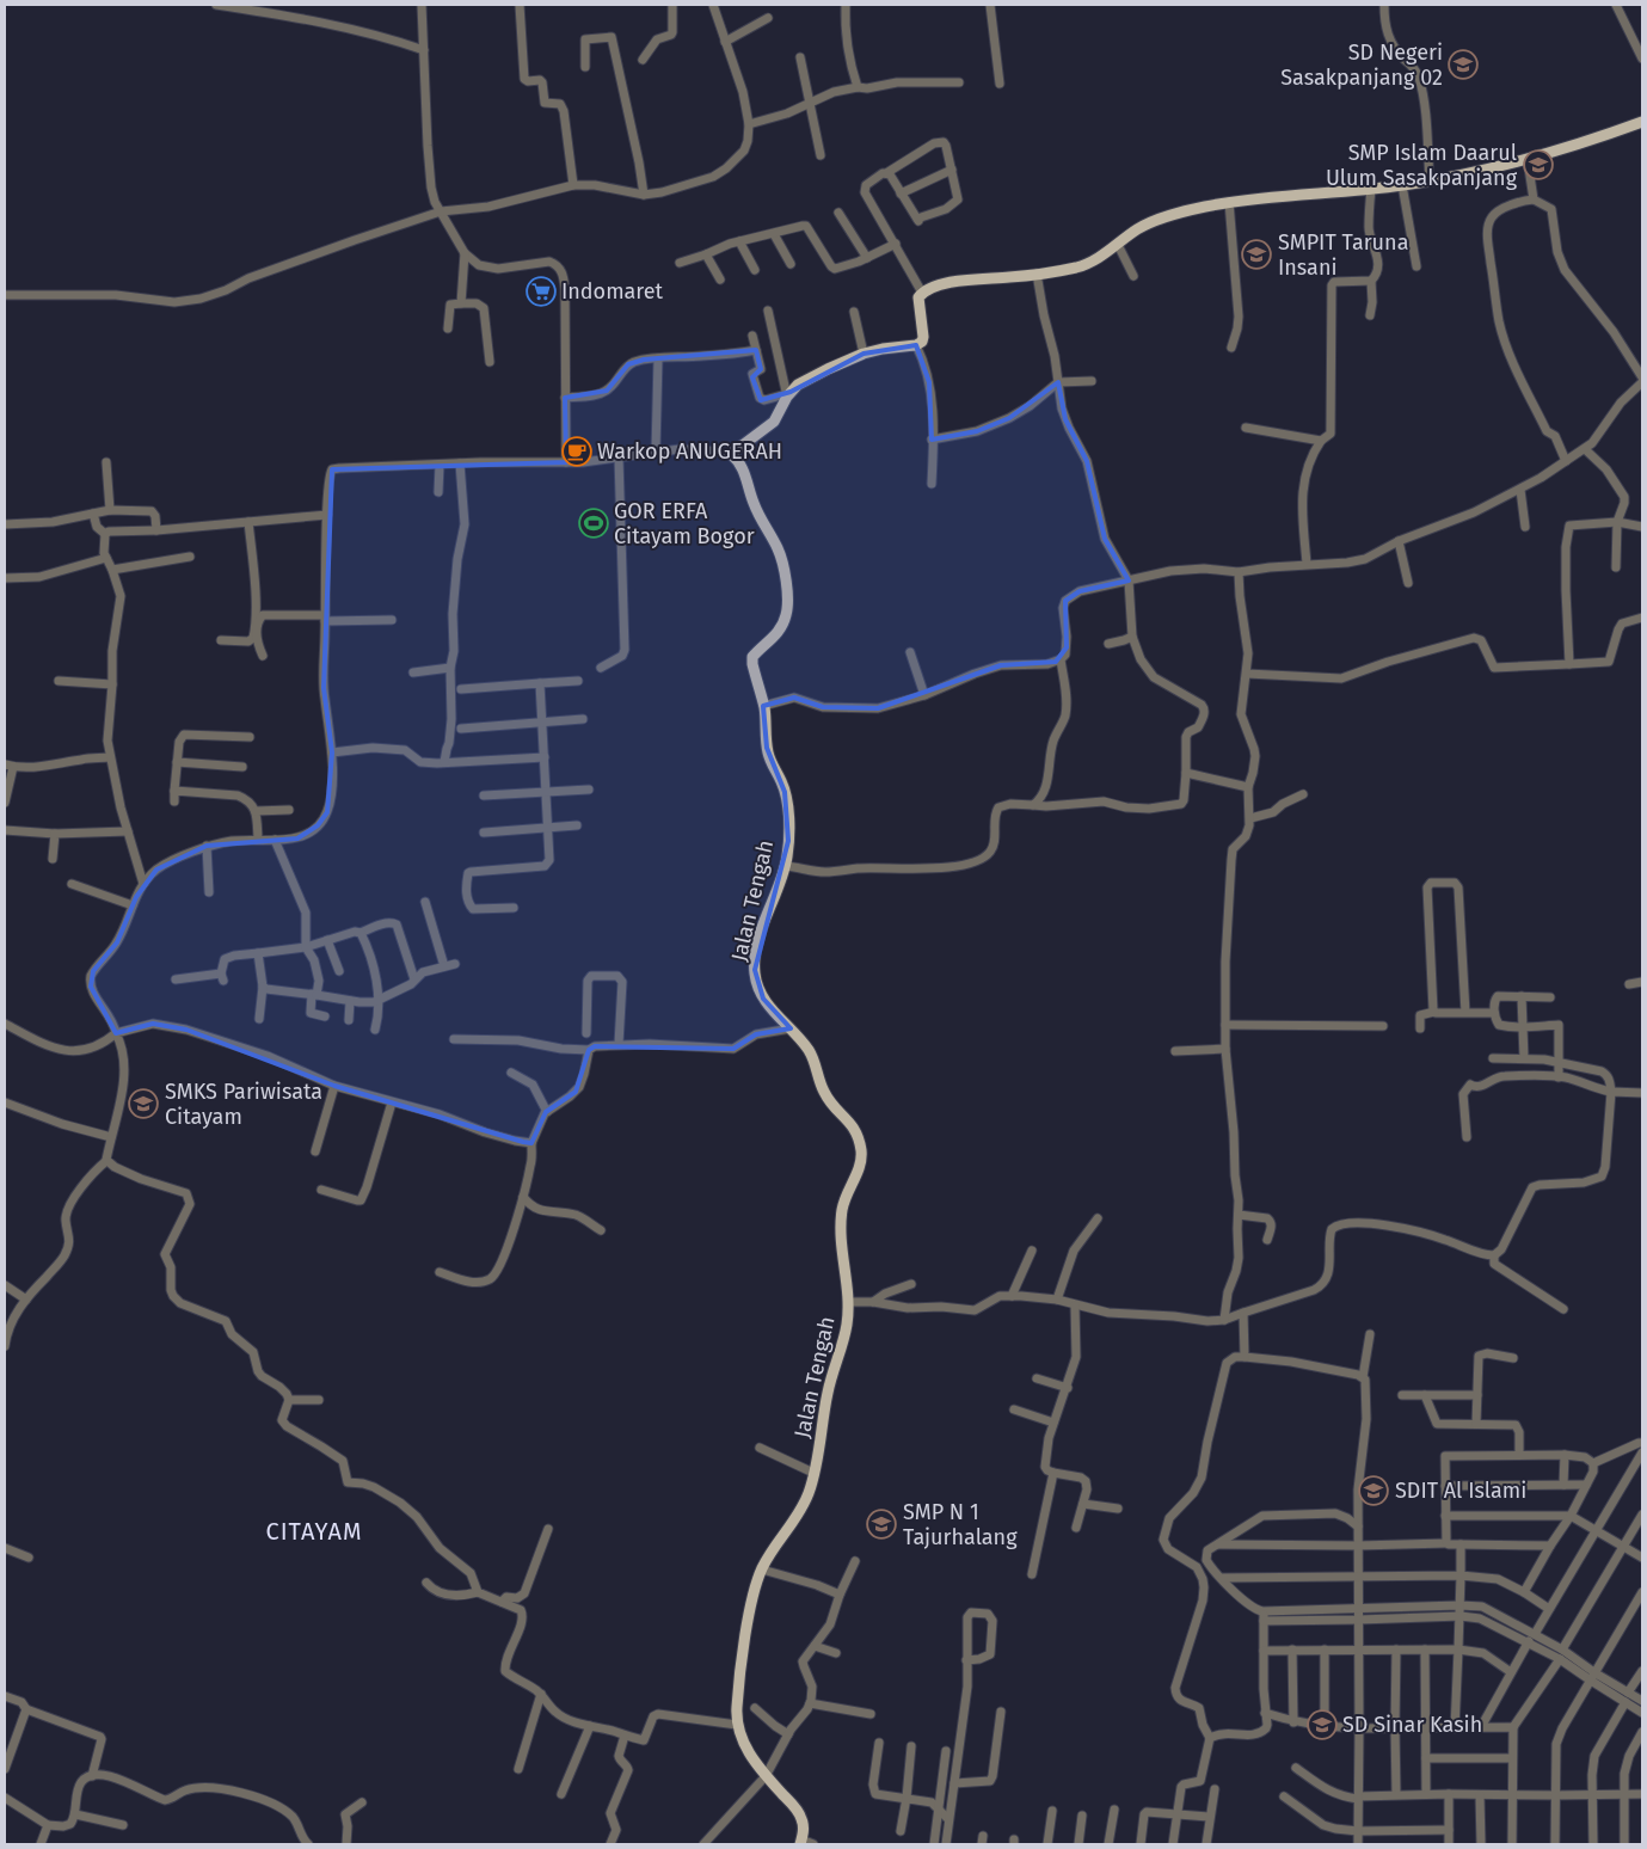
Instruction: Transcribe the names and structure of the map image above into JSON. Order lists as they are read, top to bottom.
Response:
{
  "streets": {
    "main road": ["Jalan Tengah"]
  },
  "districts": ["CITAYAM"],
  "places": {
    "school or university": [
      "SD Negeri Sasakpanjang 02",
      "SMP Islam Daarul Ulum Sasakpanjang",
      "SMPIT Taruna Insani",
      "SMKS Pariwisata Citayam",
      "SDIT Al Islami",
      "SMP N 1 Tajurhalang",
      "SD Sinar Kasih"
    ],
    "supermarket": ["Indomaret"],
    "cafe": ["Warkop ANUGERAH"],
    "sports": ["GOR ERFA Citayam Bogor"]
  }
}
